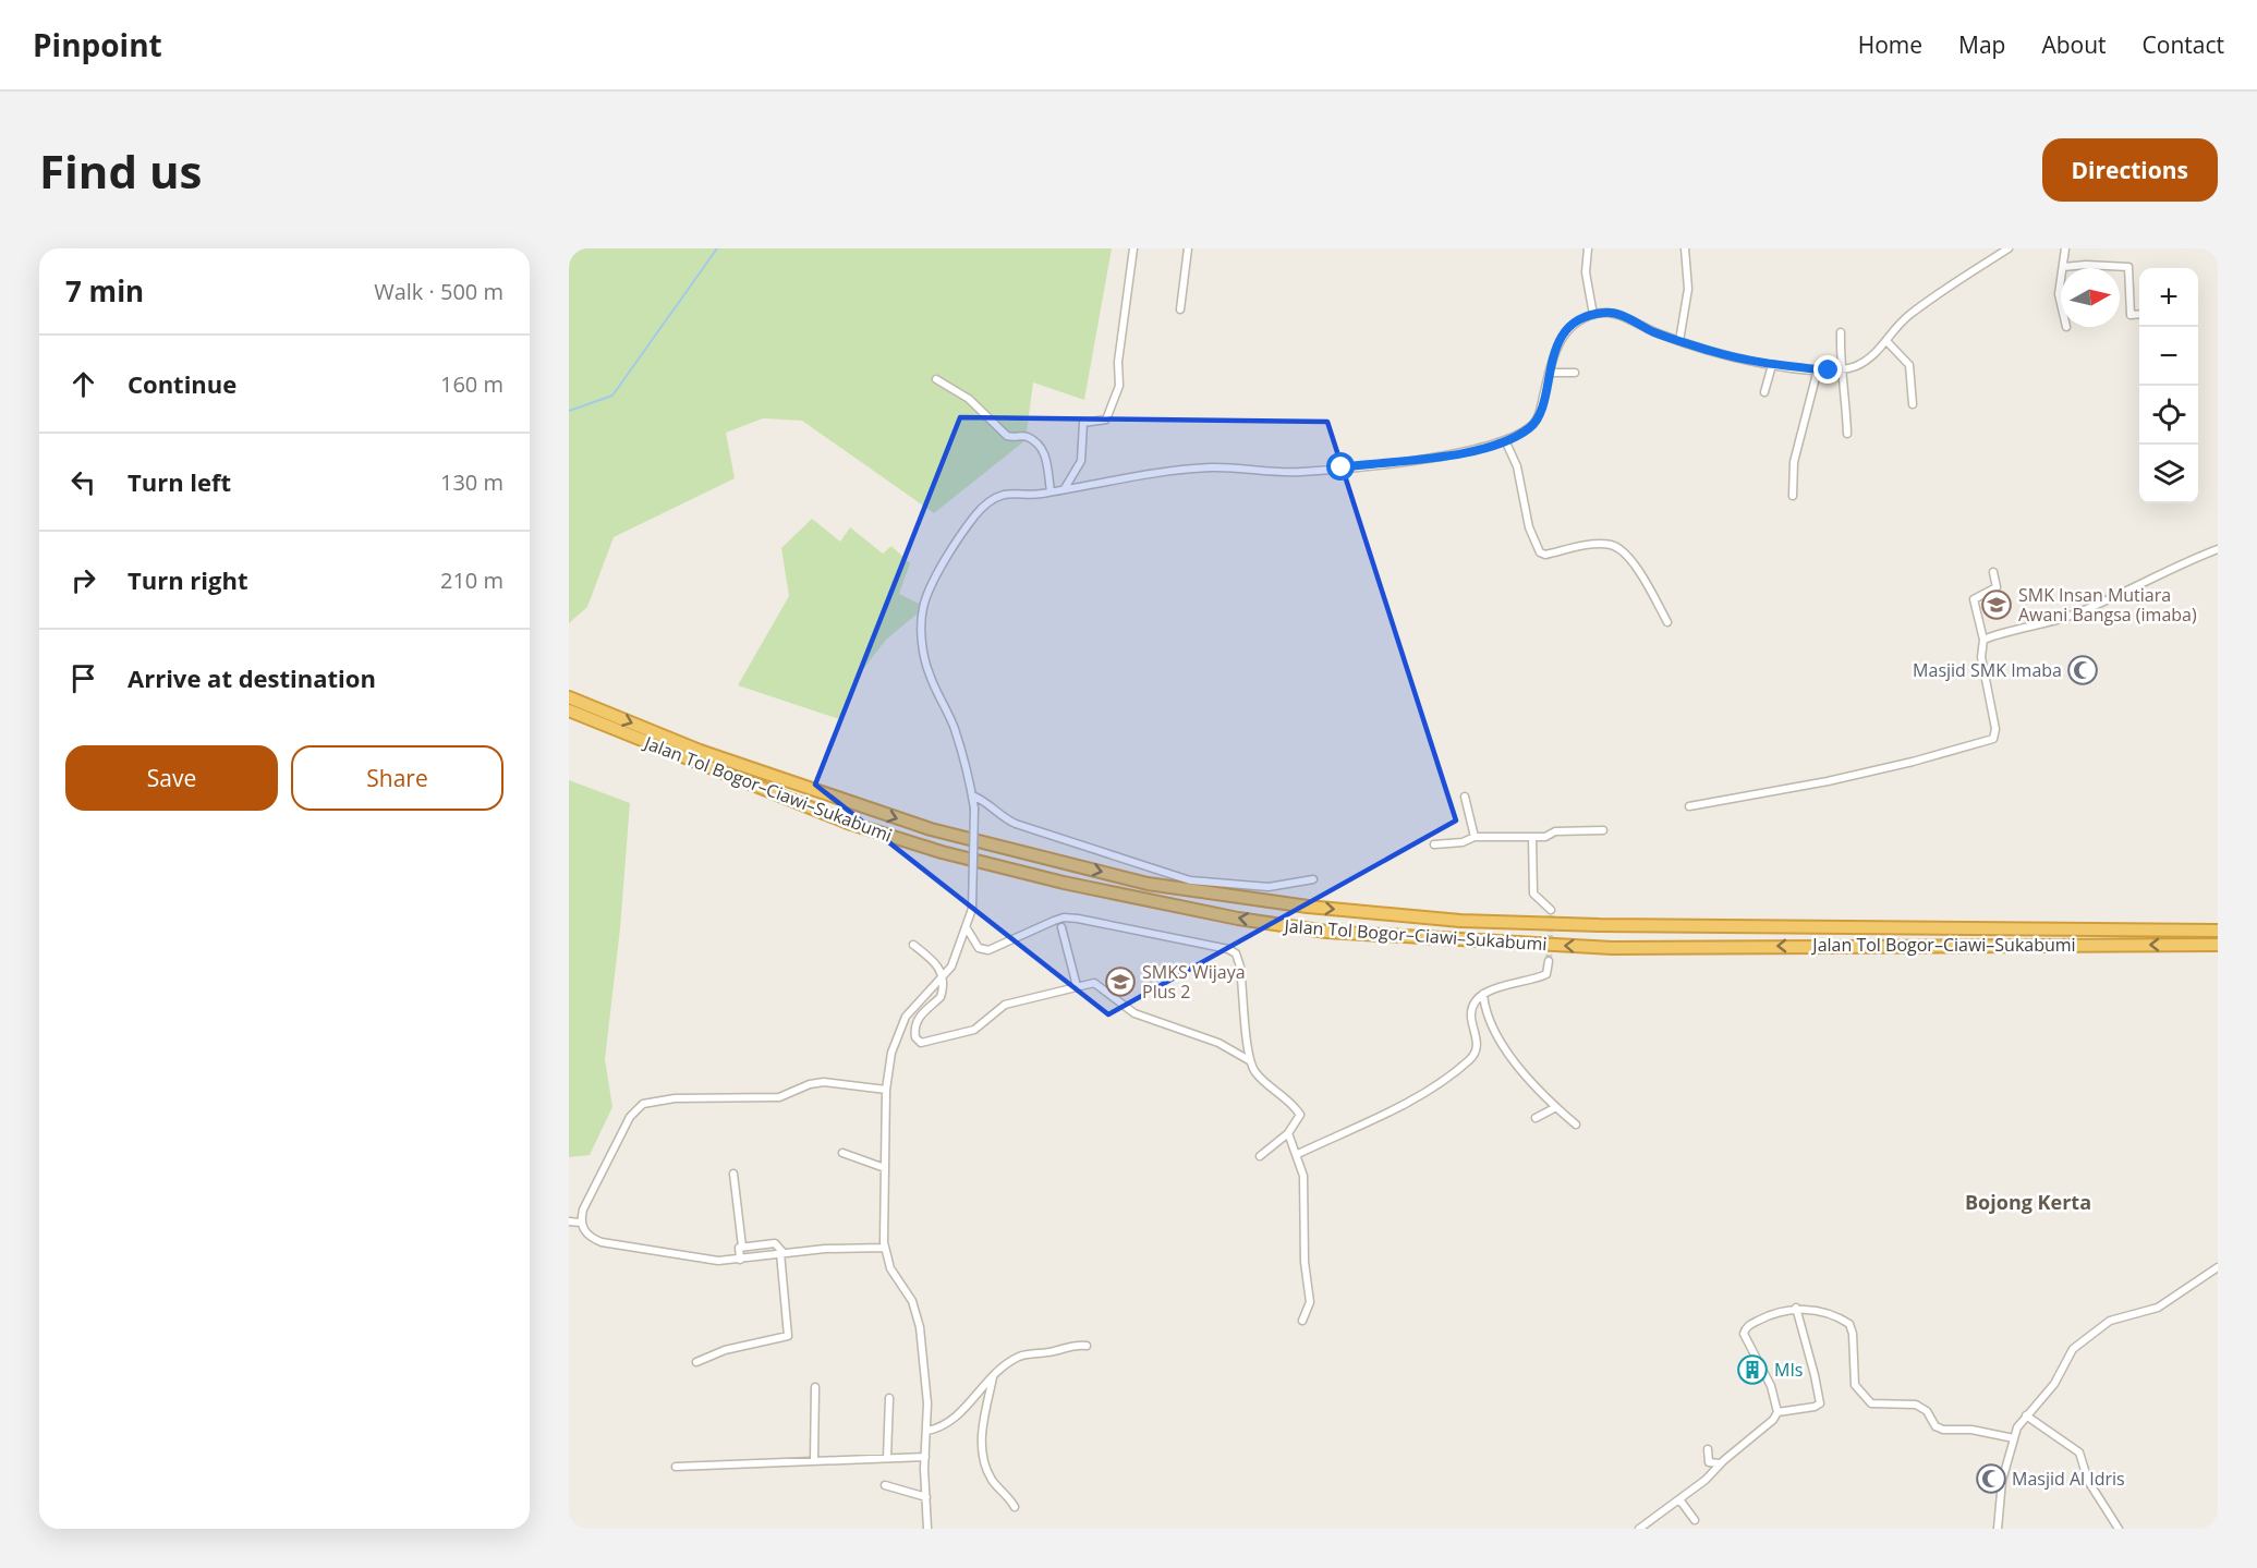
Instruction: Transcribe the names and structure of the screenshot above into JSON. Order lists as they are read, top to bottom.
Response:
{
  "streets": {
    "highway": ["Jalan Tol Bogor–Ciawi–Sukabumi"]
  },
  "districts": ["Bojong Kerta"],
  "places": {
    "school or university": ["SMK Insan Mutiara Awani Bangsa (imaba)", "SMKS Wijaya Plus 2"],
    "mosque": ["Masjid SMK Imaba", "Masjid Al Idris"],
    "building": ["MIs"]
  },
  "north": "right",
  "page": {
    "header": "Pinpoint",
    "nav": [
      "Home",
      "Map",
      "About",
      "Contact"
    ],
    "buttons": [
      "Directions",
      ["Save", "Share"]
    ],
    "title": "Find us",
    "heading": ["7 min", "Walk · 500 m"],
    "map_buttons": ["+", "−"],
    "list": [
      ["Continue", "160 m"],
      ["Turn left", "130 m"],
      ["Turn right", "210 m"],
      "Arrive at destination"
    ]
  }
}
